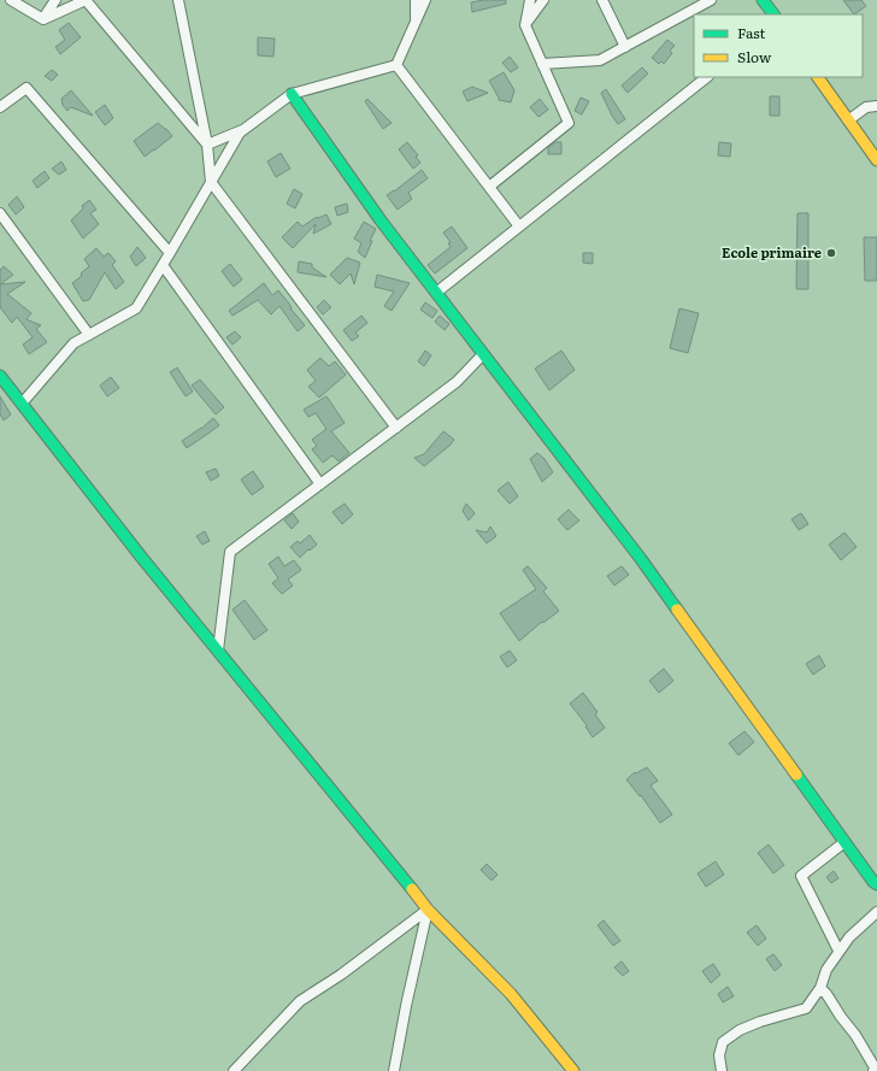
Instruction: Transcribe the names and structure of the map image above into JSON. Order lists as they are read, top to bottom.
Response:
{
  "places": ["Ecole primaire"],
  "legend": ["Fast", "Slow"]
}
